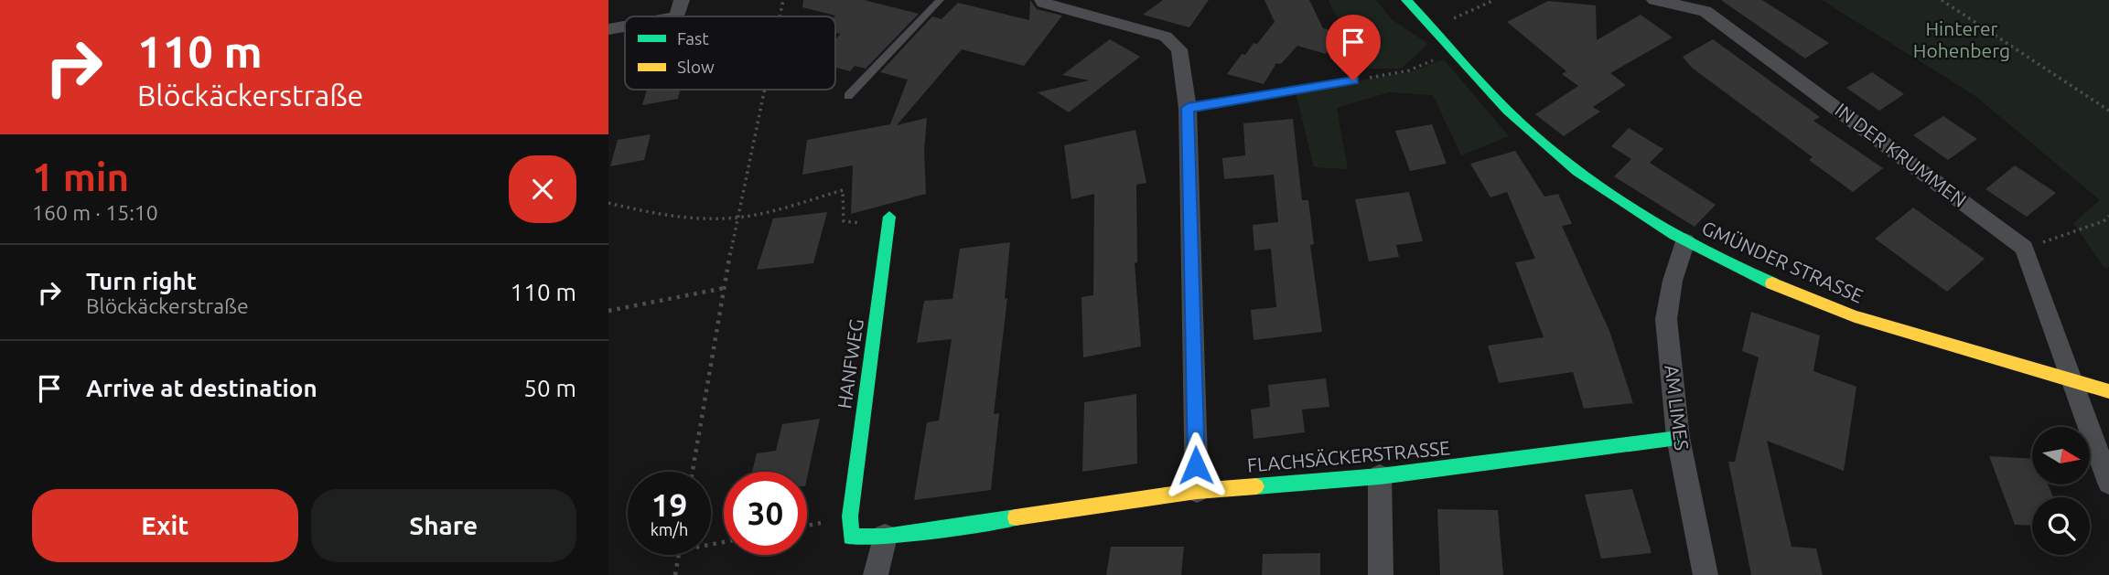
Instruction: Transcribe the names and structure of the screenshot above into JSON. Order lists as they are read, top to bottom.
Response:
{
  "streets": {
    "street": [
      "IN DER KRUMMEN",
      "GMÜNDER STRASSE",
      "HANFWEG",
      "AM LIMES",
      "FLACHSÄCKERSTRASSE"
    ]
  },
  "crossings": [
    ["IN DER KRUMMEN", "GMÜNDER STRASSE"],
    ["GMÜNDER STRASSE", "AM LIMES"],
    ["HANFWEG", "FLACHSÄCKERSTRASSE"],
    ["AM LIMES", "FLACHSÄCKERSTRASSE"]
  ],
  "parks": ["Hinterer Hohenberg"],
  "legend": ["Fast", "Slow"],
  "north": "right",
  "page": {
    "turn": ["110 m", "Blöckäckerstraße"],
    "heading": ["1 min", "160 m · 15:10"],
    "list": [
      {
        "name": "Turn right",
        "note": "Blöckäckerstraße",
        "value": "110 m"
      },
      {
        "name": "Arrive at destination",
        "value": "50 m"
      }
    ],
    "speed": "19 km/h",
    "limit": "30",
    "buttons": ["Exit", "Share"]
  }
}
